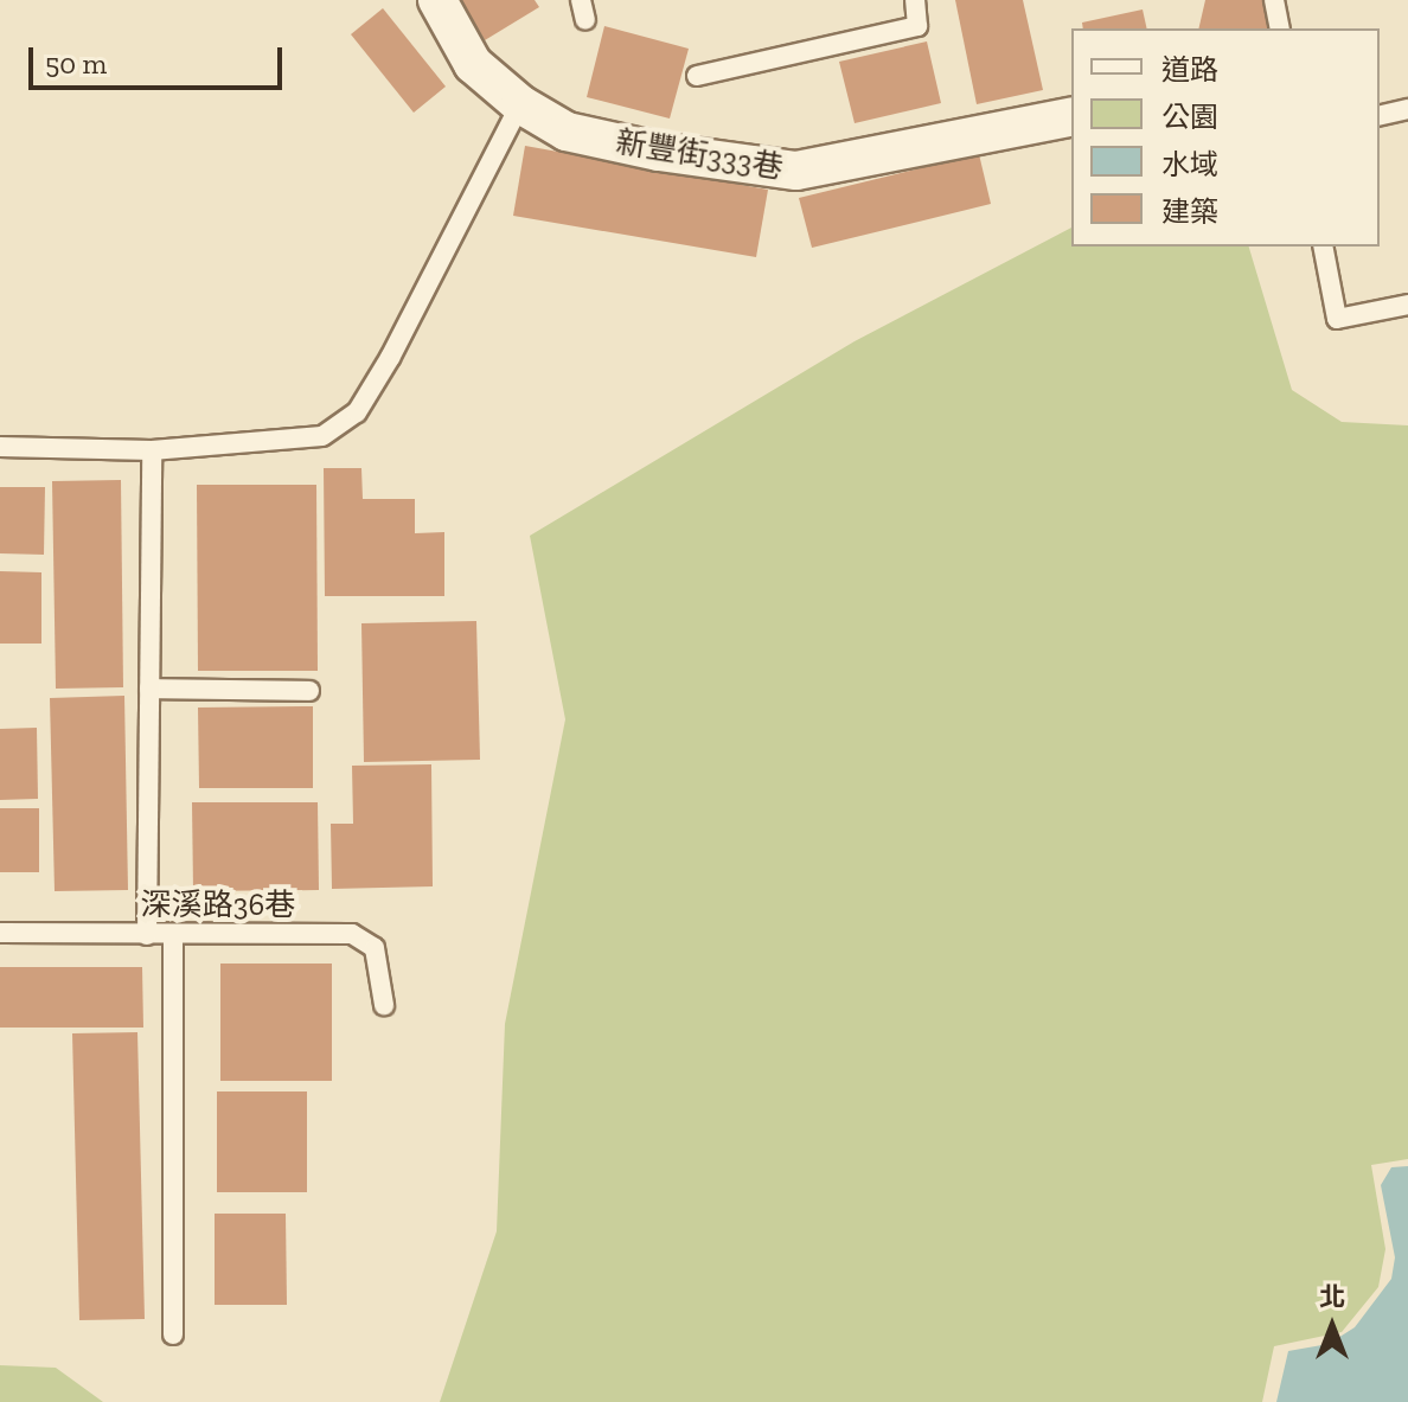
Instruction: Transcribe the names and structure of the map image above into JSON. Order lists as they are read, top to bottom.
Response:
{
  "streets": {
    "street": ["新豐街333巷"],
    "lane": ["深溪路36巷"]
  },
  "legend": [
    "道路",
    "公園",
    "水域",
    "建築"
  ],
  "scale_bar": "50 m",
  "north": "top"
}
